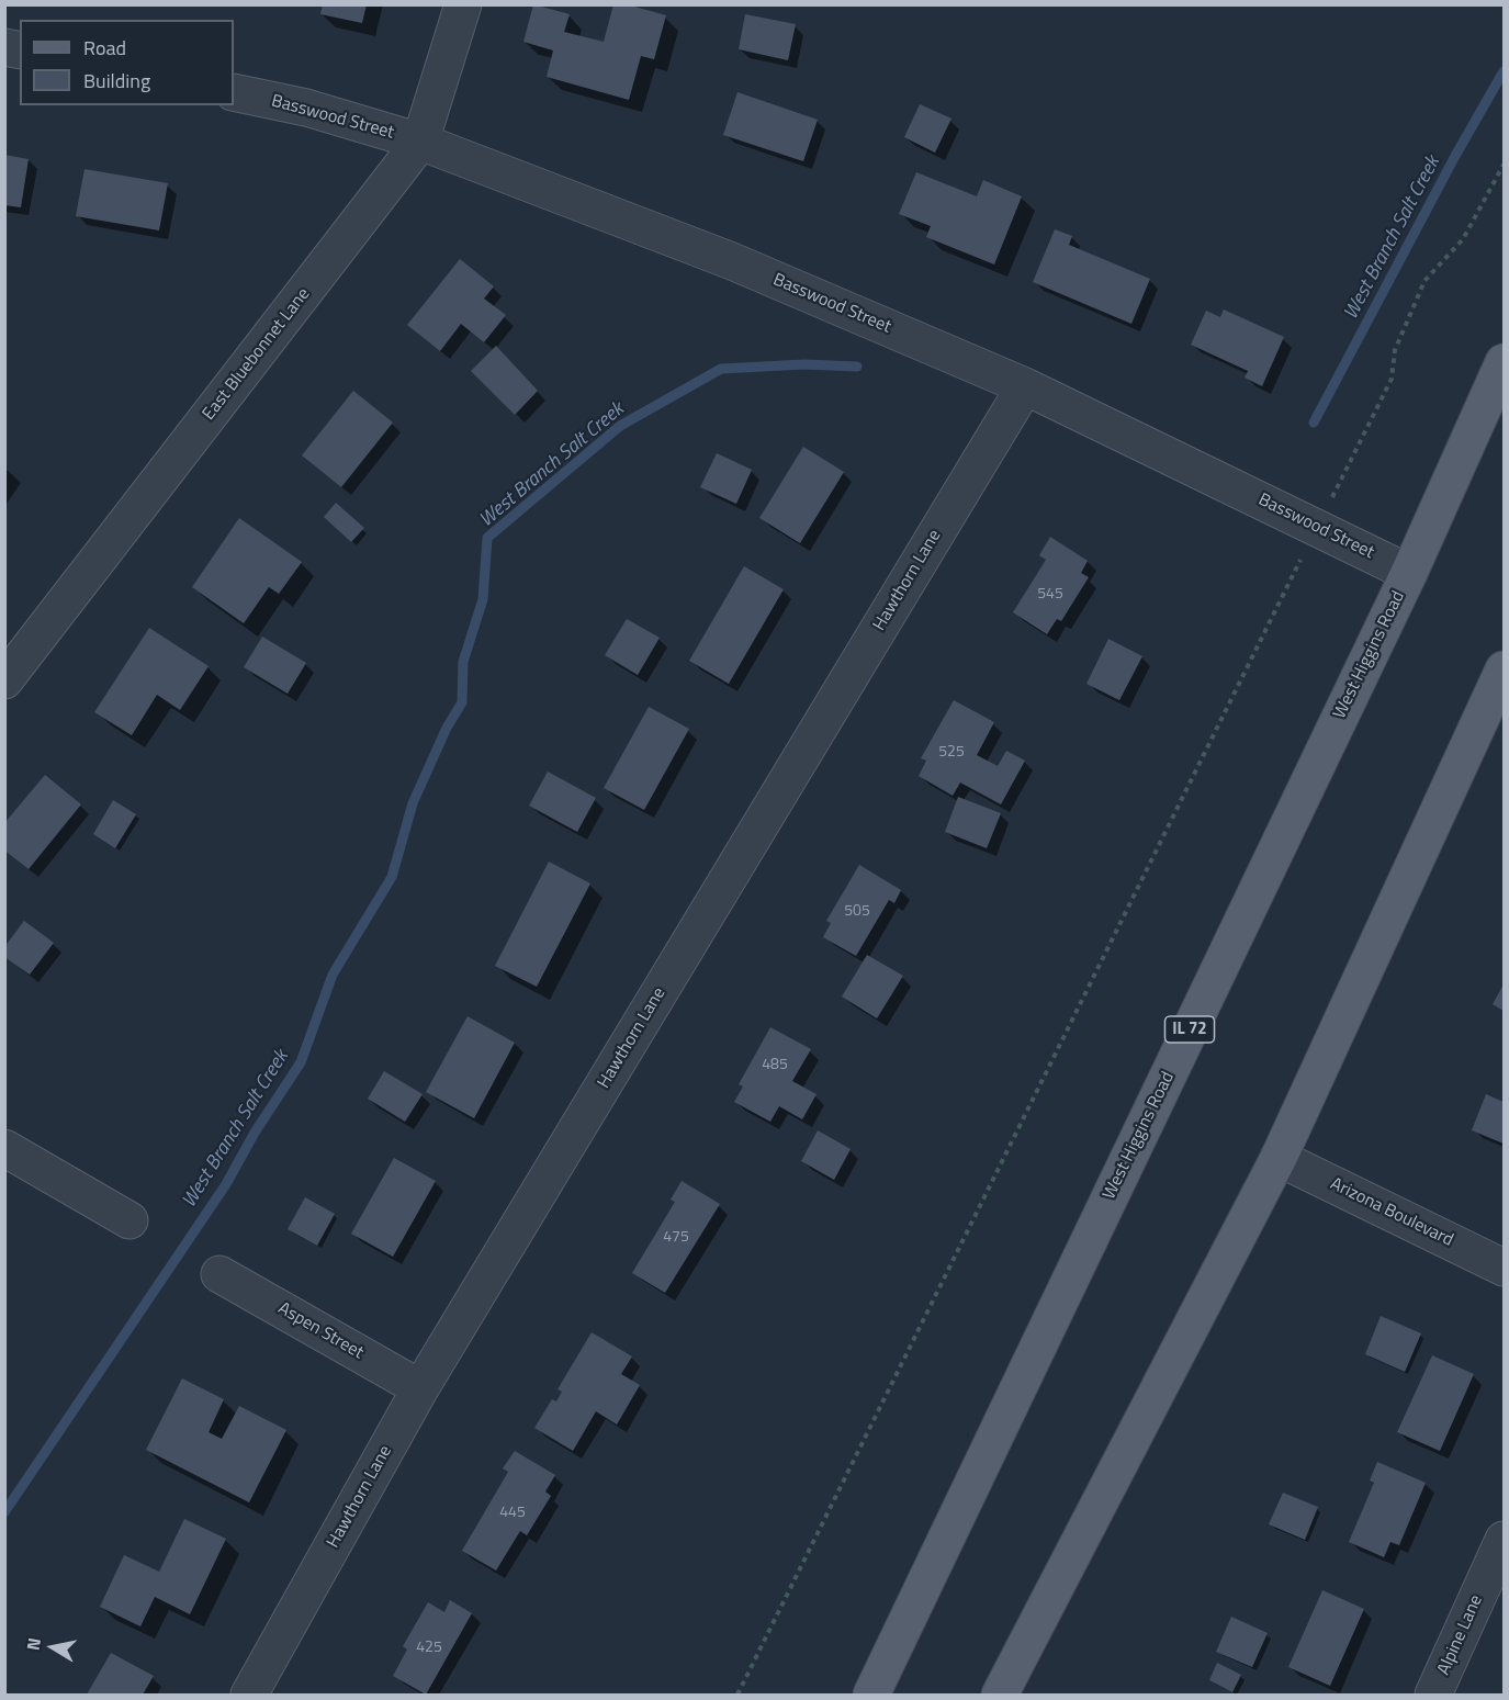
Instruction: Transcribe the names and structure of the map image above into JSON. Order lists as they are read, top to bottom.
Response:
{
  "streets": {
    "main road": ["West Higgins Road", "IL 72"],
    "street": [
      "Basswood Street",
      "East Bluebonnet Lane",
      "Hawthorn Lane",
      "Arizona Boulevard",
      "Aspen Street",
      "Alpine Lane"
    ]
  },
  "crossings": [
    ["Basswood Street", "East Bluebonnet Lane"],
    ["Basswood Street", "Hawthorn Lane"],
    ["Basswood Street", "West Higgins Road"],
    ["Hawthorn Lane", "Aspen Street"]
  ],
  "water": ["West Branch Salt Creek"],
  "house_numbers": [
    "545",
    "525",
    "505",
    "485",
    "475",
    "445",
    "425"
  ],
  "legend": ["Road", "Building"],
  "north": "left"
}
